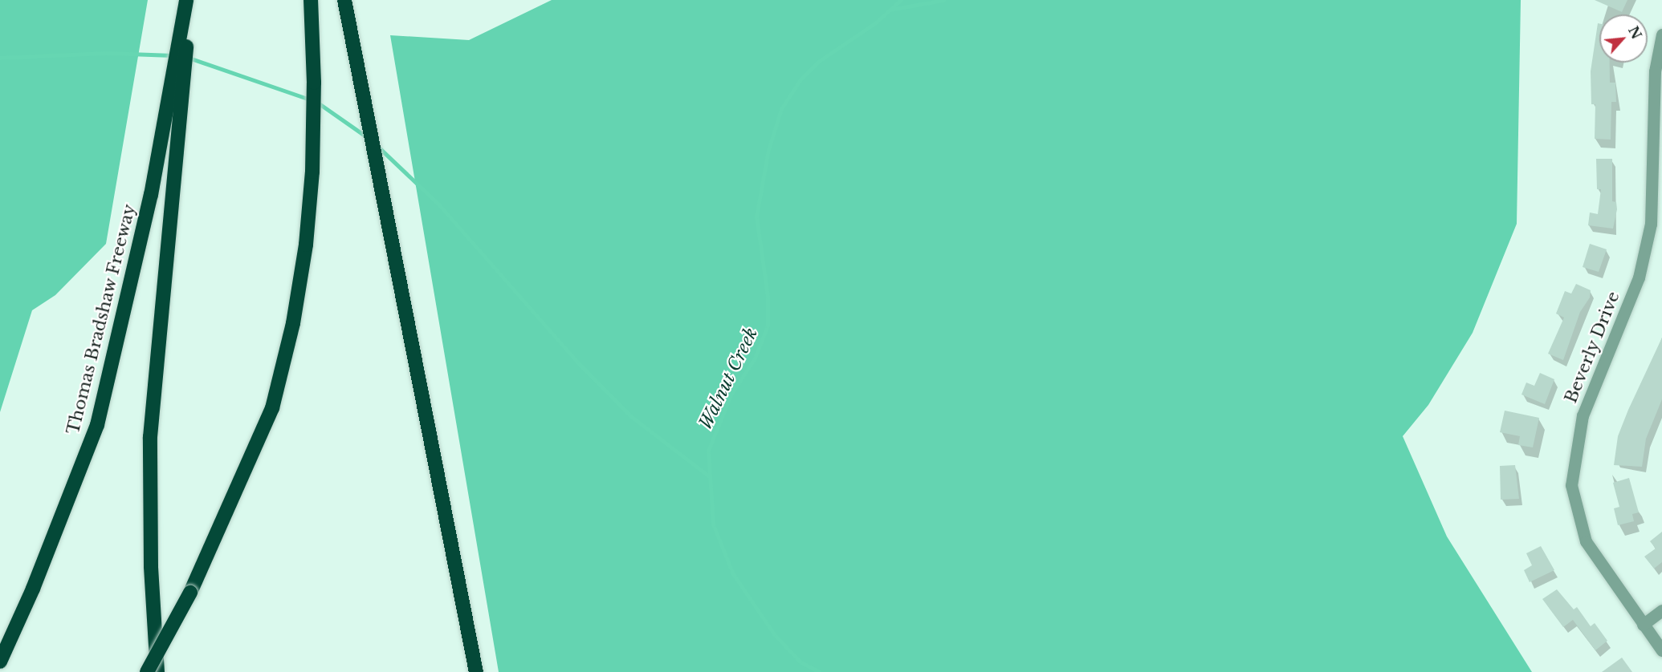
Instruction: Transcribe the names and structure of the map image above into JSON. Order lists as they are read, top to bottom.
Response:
{
  "streets": {
    "highway": ["Thomas Bradshaw Freeway"],
    "street": ["Beverly Drive"]
  },
  "water": ["Walnut Creek"],
  "north": "top right"
}
